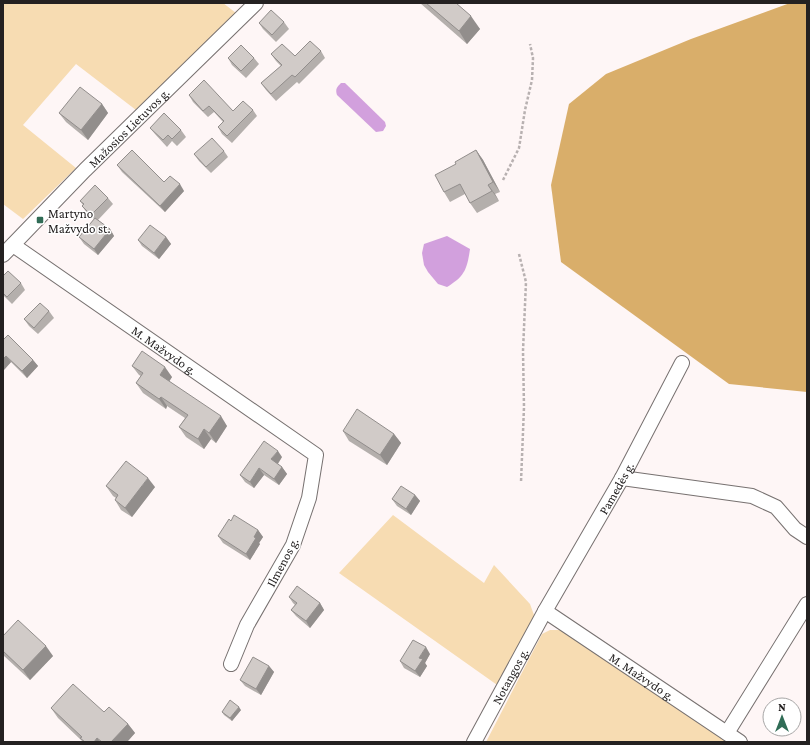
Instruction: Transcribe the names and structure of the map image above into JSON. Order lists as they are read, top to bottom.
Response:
{
  "streets": {
    "street": [
      "Mažosios Lietuvos g.",
      "M. Mažvydo g.",
      "Pamedės g.",
      "Ilmenos g.",
      "Notangos g."
    ]
  },
  "crossings": [
    ["Mažosios Lietuvos g.", "M. Mažvydo g."],
    ["M. Mažvydo g.", "Pamedės g."],
    ["M. Mažvydo g.", "Ilmenos g."],
    ["M. Mažvydo g.", "Notangos g."],
    ["Pamedės g.", "Notangos g."]
  ],
  "places": {
    "transit": ["Martyno Mažvydo st."]
  },
  "north": "top"
}
